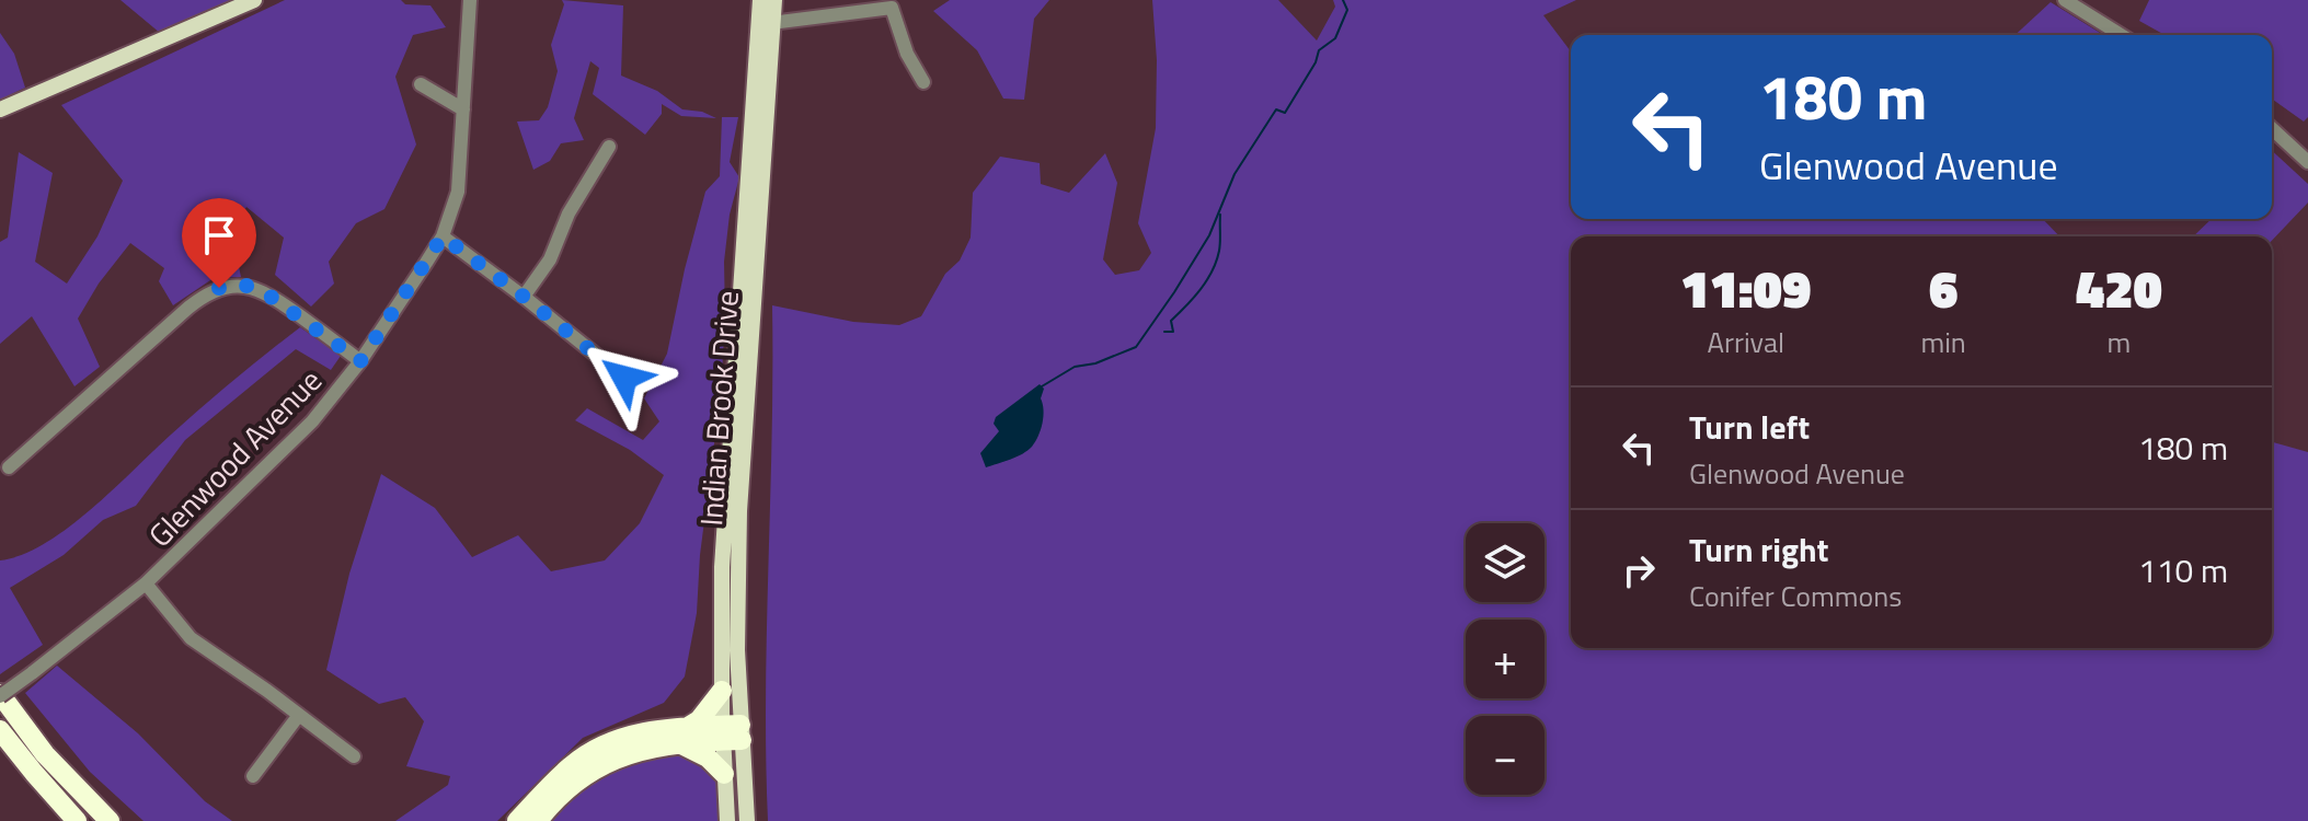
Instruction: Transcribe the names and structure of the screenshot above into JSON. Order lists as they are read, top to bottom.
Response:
{
  "streets": {
    "main road": ["Indian Brook Drive"],
    "street": ["Glenwood Avenue"]
  },
  "page": {
    "turn": ["180 m", "Glenwood Avenue"],
    "eta": [
      "11:09",
      "Arrival",
      "6",
      "min",
      "420",
      "m"
    ],
    "list": [
      {
        "name": "Turn left",
        "note": "Glenwood Avenue",
        "value": "180 m"
      },
      {
        "name": "Turn right",
        "note": "Conifer Commons",
        "value": "110 m"
      }
    ],
    "map_buttons": ["+", "−"]
  }
}
